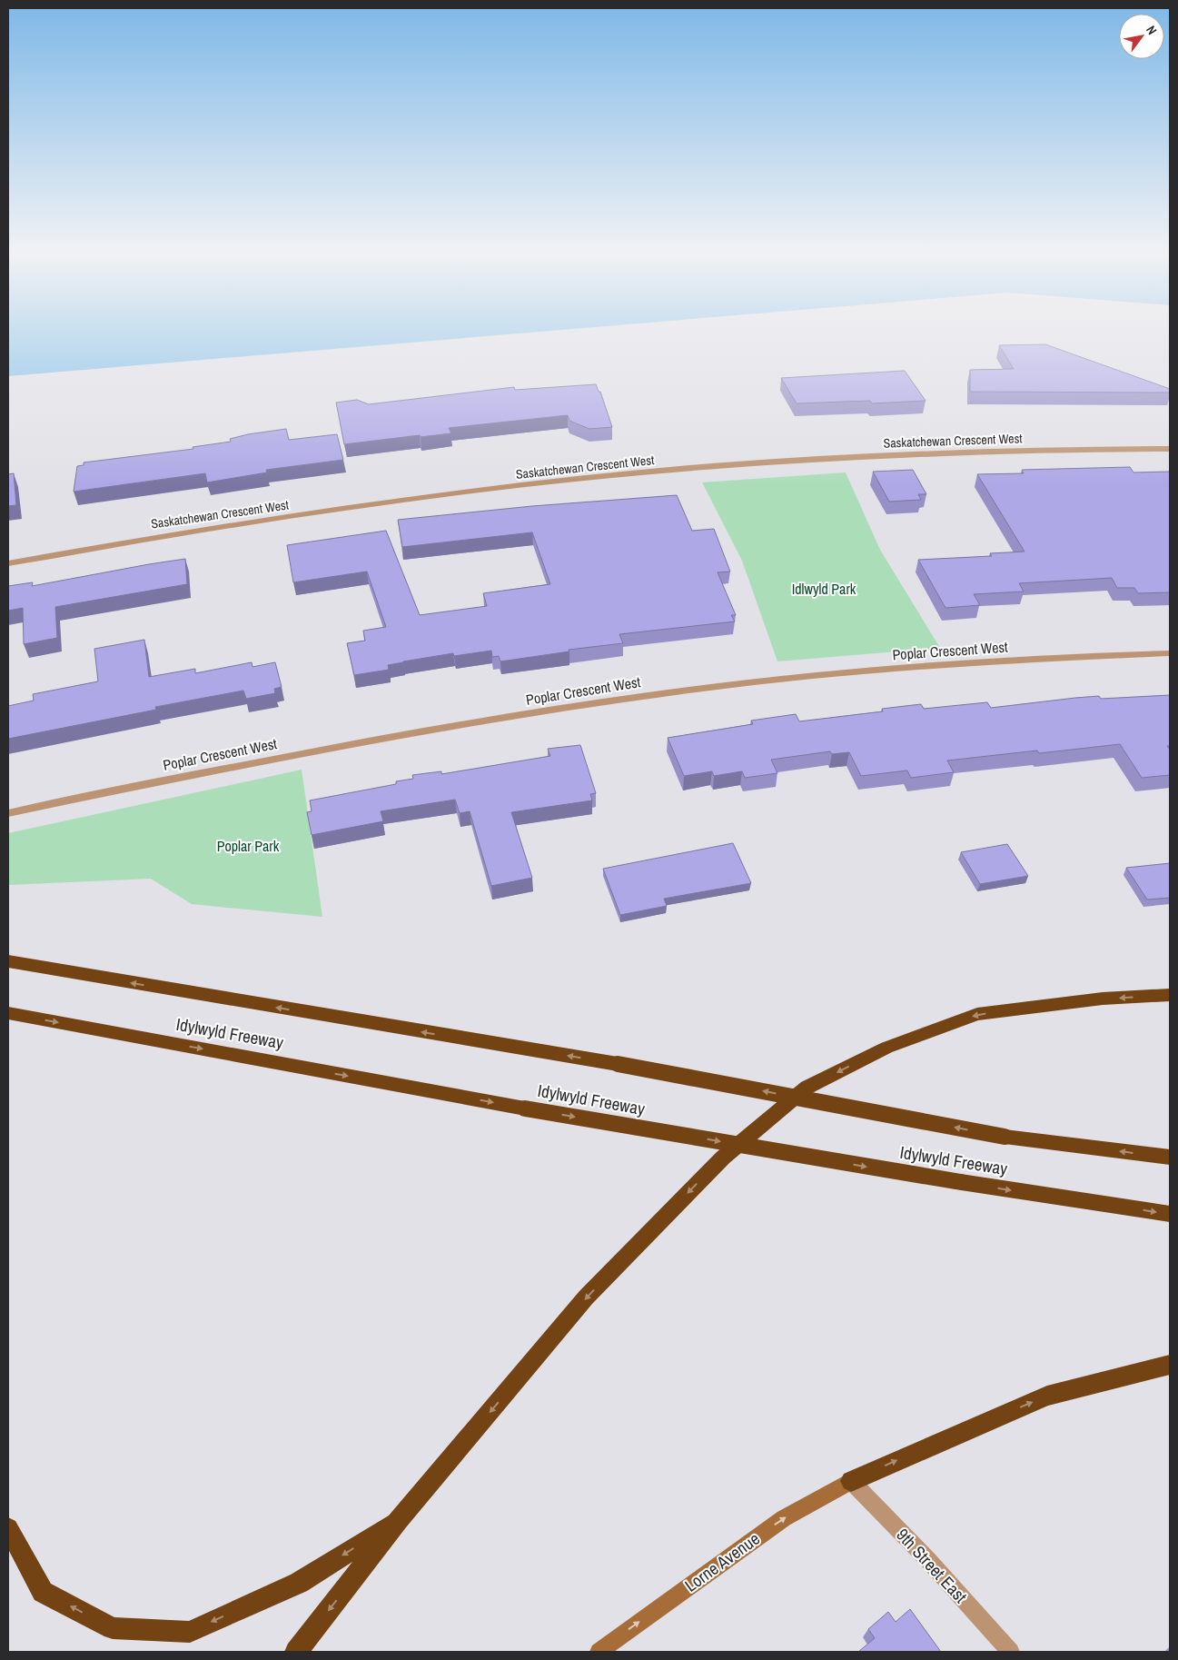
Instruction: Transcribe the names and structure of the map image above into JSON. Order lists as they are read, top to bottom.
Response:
{
  "streets": {
    "highway": ["Idylwyld Freeway"],
    "main road": ["Lorne Avenue"],
    "street": ["Saskatchewan Crescent West", "Poplar Crescent West", "9th Street East"]
  },
  "crossings": [
    ["Lorne Avenue", "9th Street East"]
  ],
  "one_way": ["Lorne Avenue"],
  "parks": ["Idlwyld Park", "Poplar Park"],
  "north": "top right"
}
